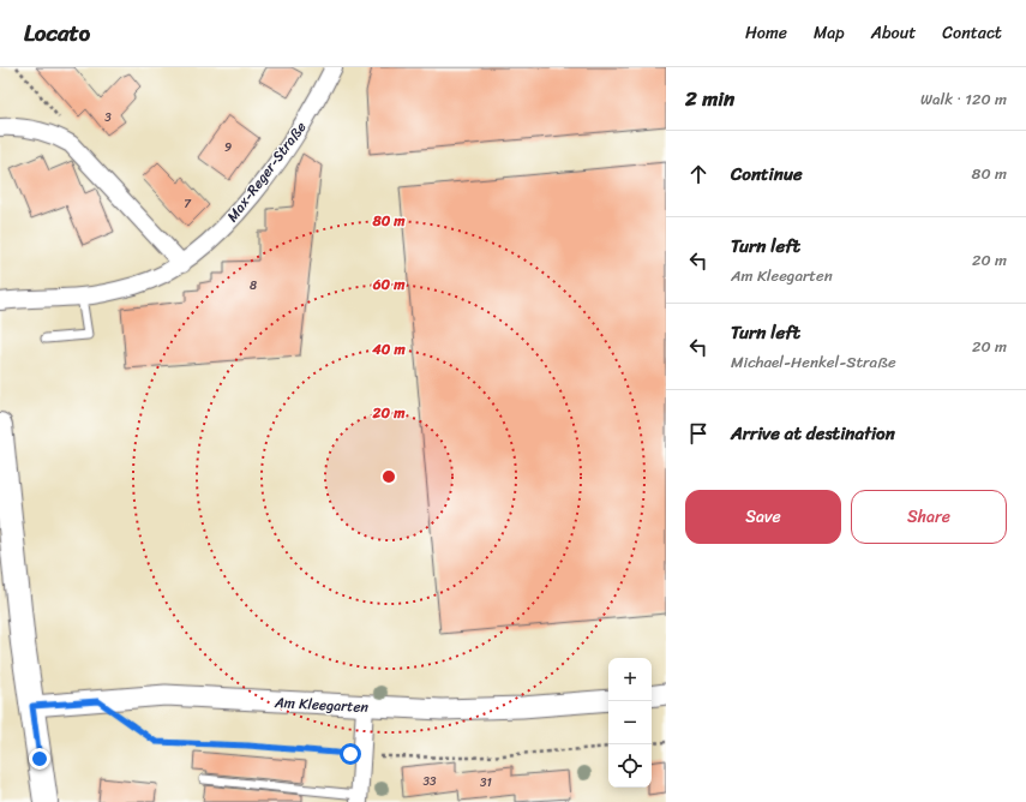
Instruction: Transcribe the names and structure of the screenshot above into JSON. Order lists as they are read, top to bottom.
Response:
{
  "streets": {
    "street": ["Max-Reger-Straße", "Am Kleegarten"]
  },
  "house_numbers": [
    "3",
    "9",
    "7",
    "8",
    "33",
    "31"
  ],
  "page": {
    "header": "Locato",
    "nav": [
      "Home",
      "Map",
      "About",
      "Contact"
    ],
    "heading": ["2 min", "Walk · 120 m"],
    "list": [
      ["Continue", "80 m"],
      ["Turn left", "Am Kleegarten", "20 m"],
      ["Turn left", "Michael-Henkel-Straße", "20 m"],
      "Arrive at destination"
    ],
    "buttons": ["Save", "Share"],
    "map_buttons": ["+", "−"]
  },
  "rings": [
    "80 m",
    "60 m",
    "40 m",
    "20 m"
  ]
}
